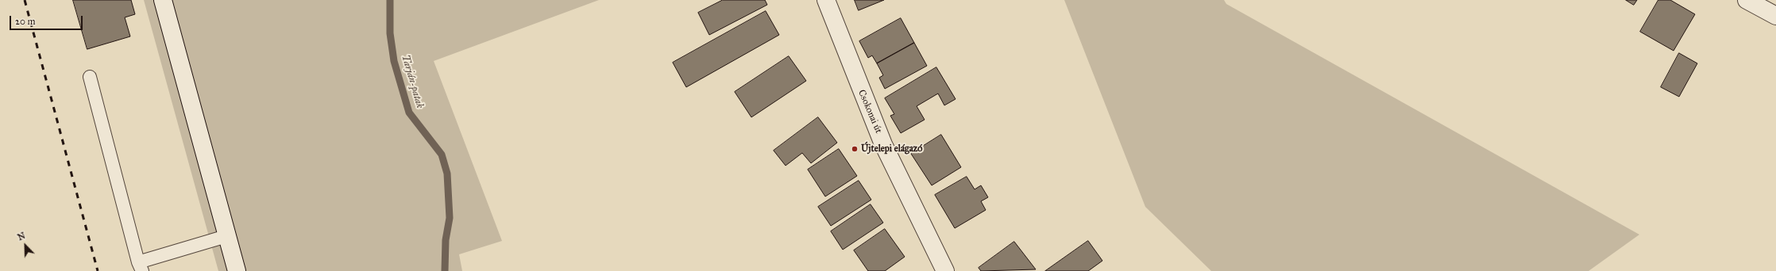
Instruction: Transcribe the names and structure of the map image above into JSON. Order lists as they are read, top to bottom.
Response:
{
  "streets": {
    "street": ["Csokonai út"]
  },
  "water": ["Tarján-patak"],
  "places": ["Újtelepi elágazó"],
  "scale_bar": "20 m",
  "north": "top left"
}
